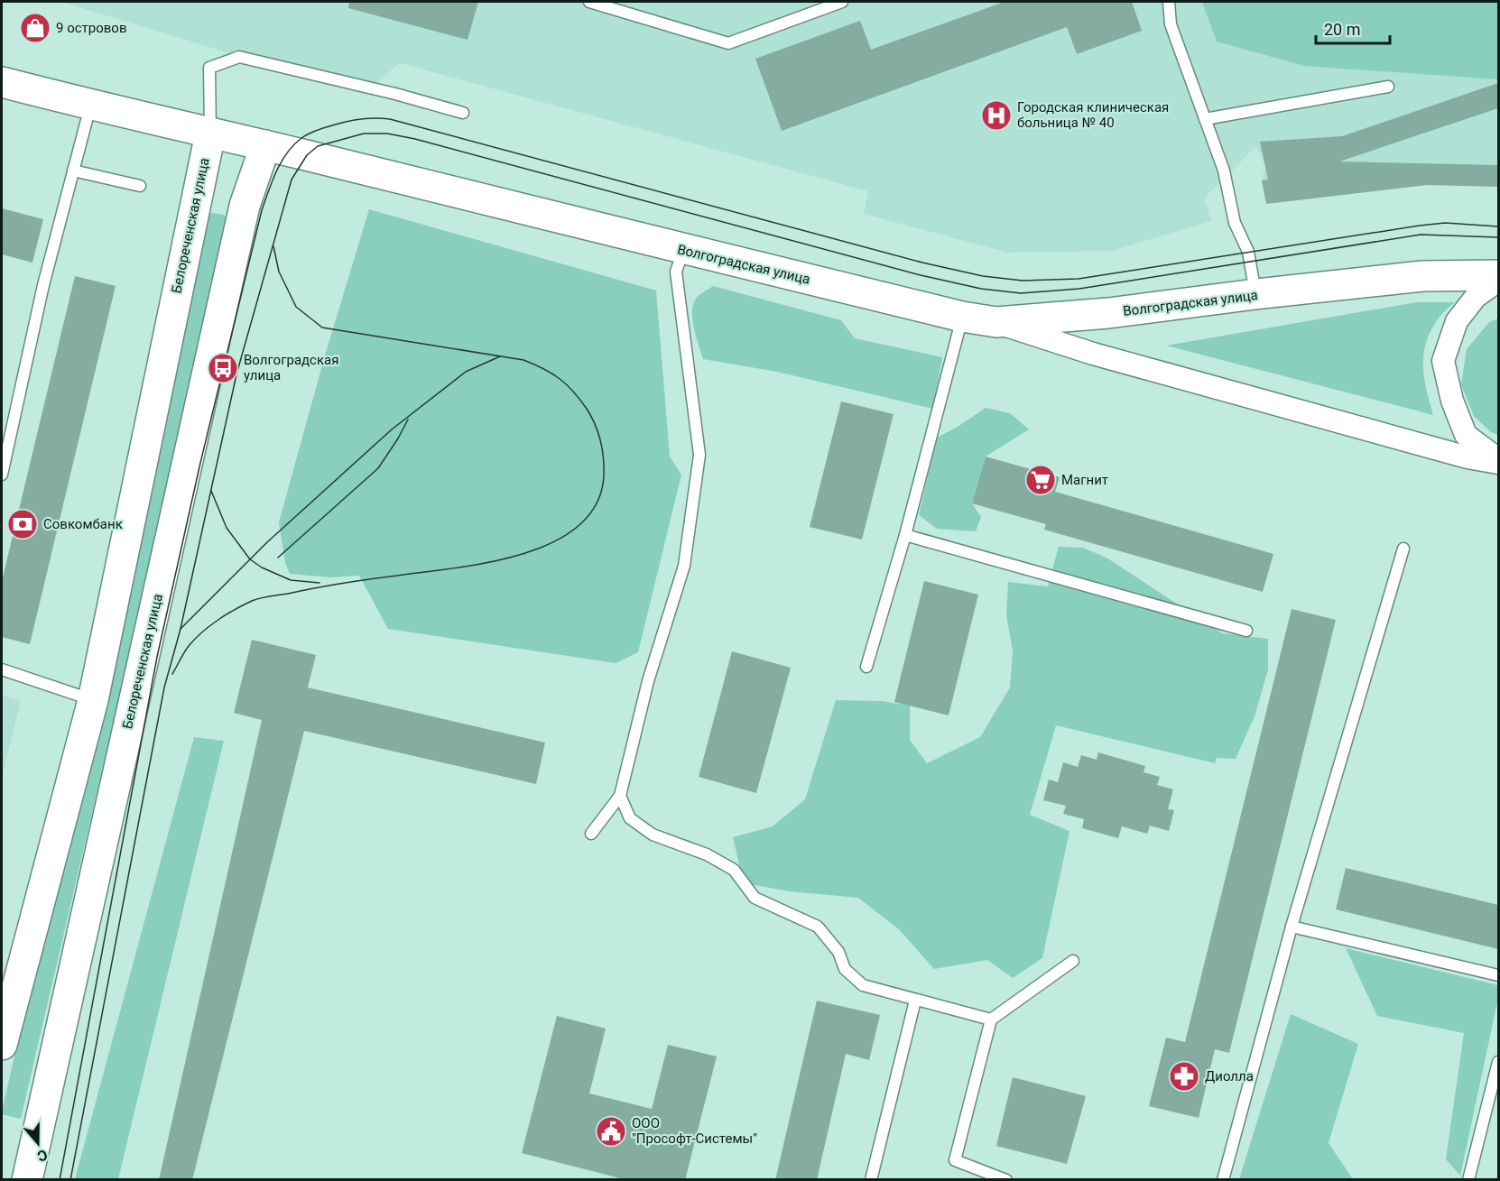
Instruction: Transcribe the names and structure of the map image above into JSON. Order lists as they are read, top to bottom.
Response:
{
  "streets": {
    "street": ["Белореченская улица", "Волгоградская улица"]
  },
  "crossings": [
    ["Белореченская улица", "Волгоградская улица"]
  ],
  "places": {
    "shop": ["9 островов"],
    "hospital": ["Городская клиническая больница № 40"],
    "bus stop": ["Волгоградская улица"],
    "supermarket": ["Магнит"],
    "bank": ["Совкомбанк"],
    "pharmacy": ["Диолла"],
    "public building": ["ООО \"Прософт-Системы\""]
  },
  "scale_bar": "20 m",
  "north": "bottom"
}
